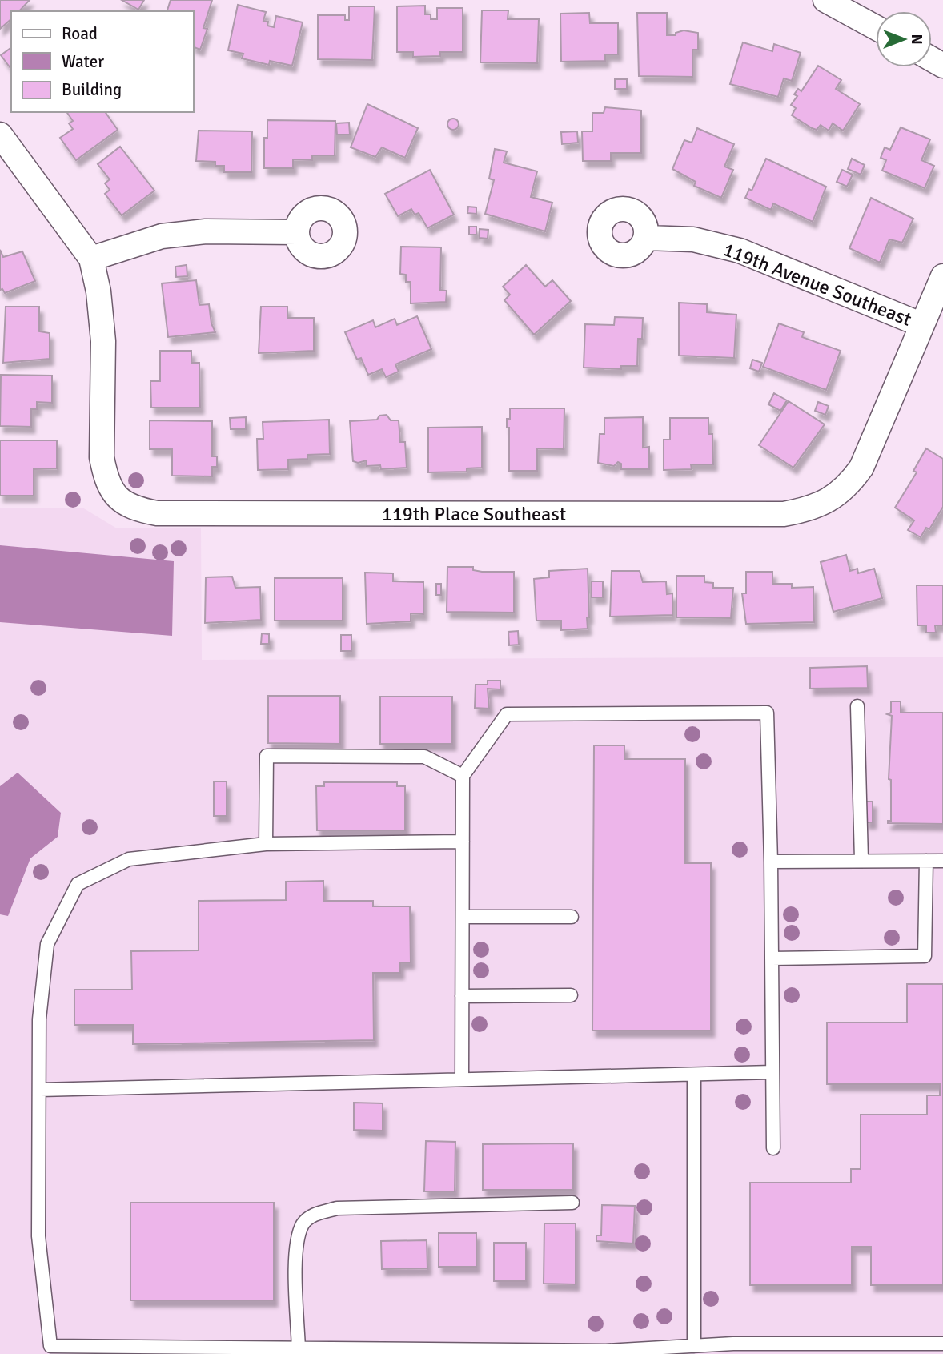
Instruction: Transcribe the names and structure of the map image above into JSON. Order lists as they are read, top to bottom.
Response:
{
  "streets": {
    "street": ["119th Avenue Southeast", "119th Place Southeast"]
  },
  "crossings": [
    ["119th Avenue Southeast", "119th Place Southeast"]
  ],
  "legend": ["Road", "Water", "Building"],
  "north": "right"
}
